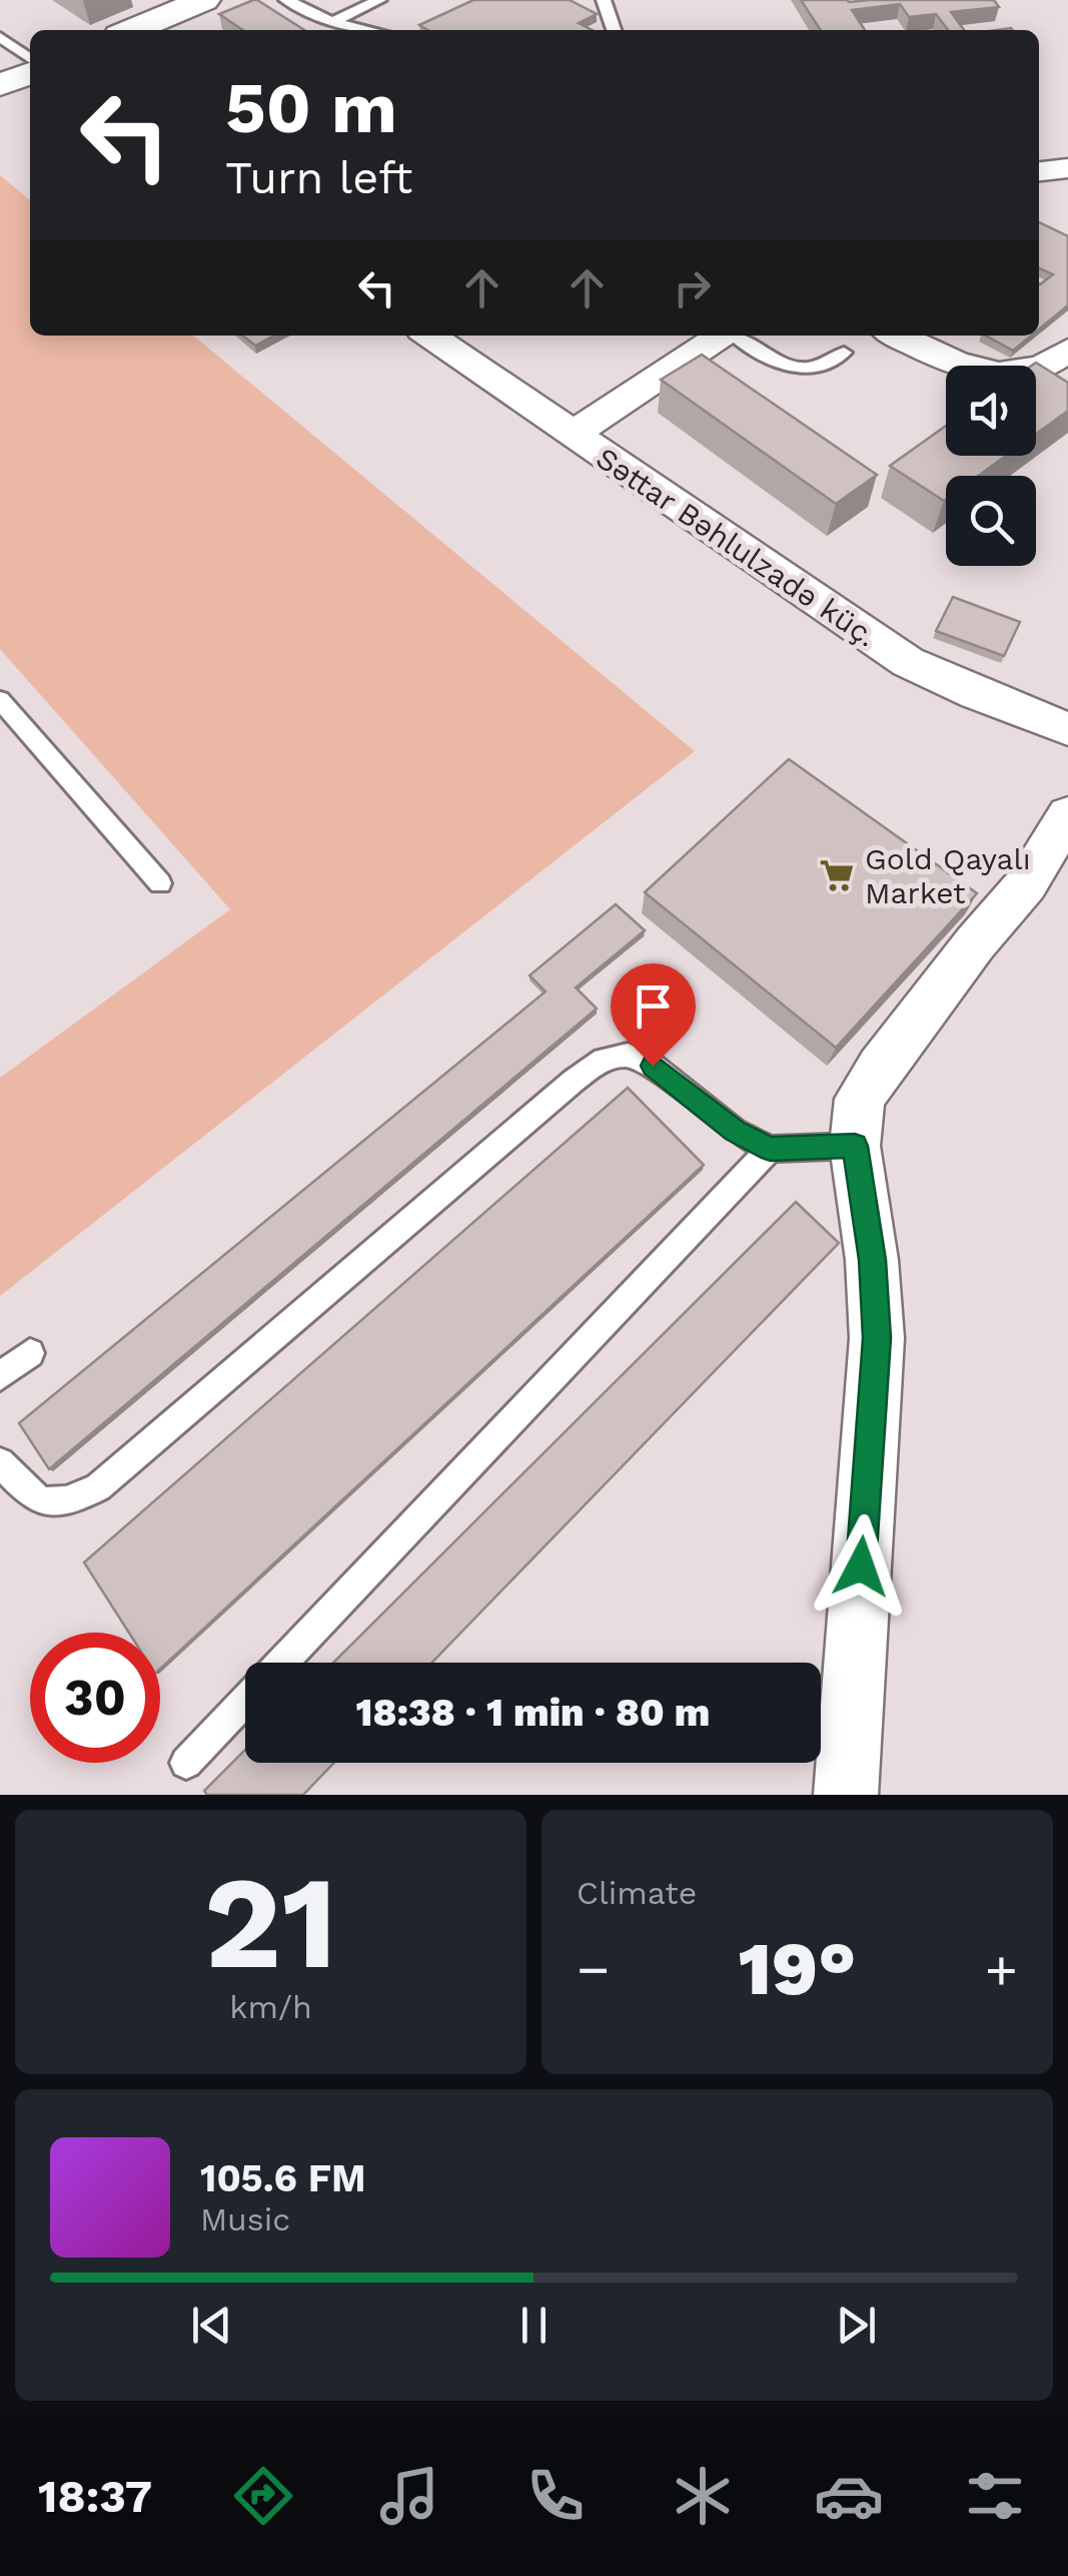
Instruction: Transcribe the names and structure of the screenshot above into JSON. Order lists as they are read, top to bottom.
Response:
{
  "streets": {
    "street": ["Səttar Bəhlulzadə küç."]
  },
  "places": {
    "supermarket": ["Gold Qayalı Market"]
  },
  "page": {
    "turn": ["50 m", "Turn left"],
    "limit": "30",
    "trip": "18:38 · 1 min · 80 m",
    "tile": [
      ["21", "km/h"],
      "Climate"
    ],
    "heat": ["−", "19°", "+"],
    "song": ["105.6 FM", "Music"],
    "tabs": "18:37"
  }
}
